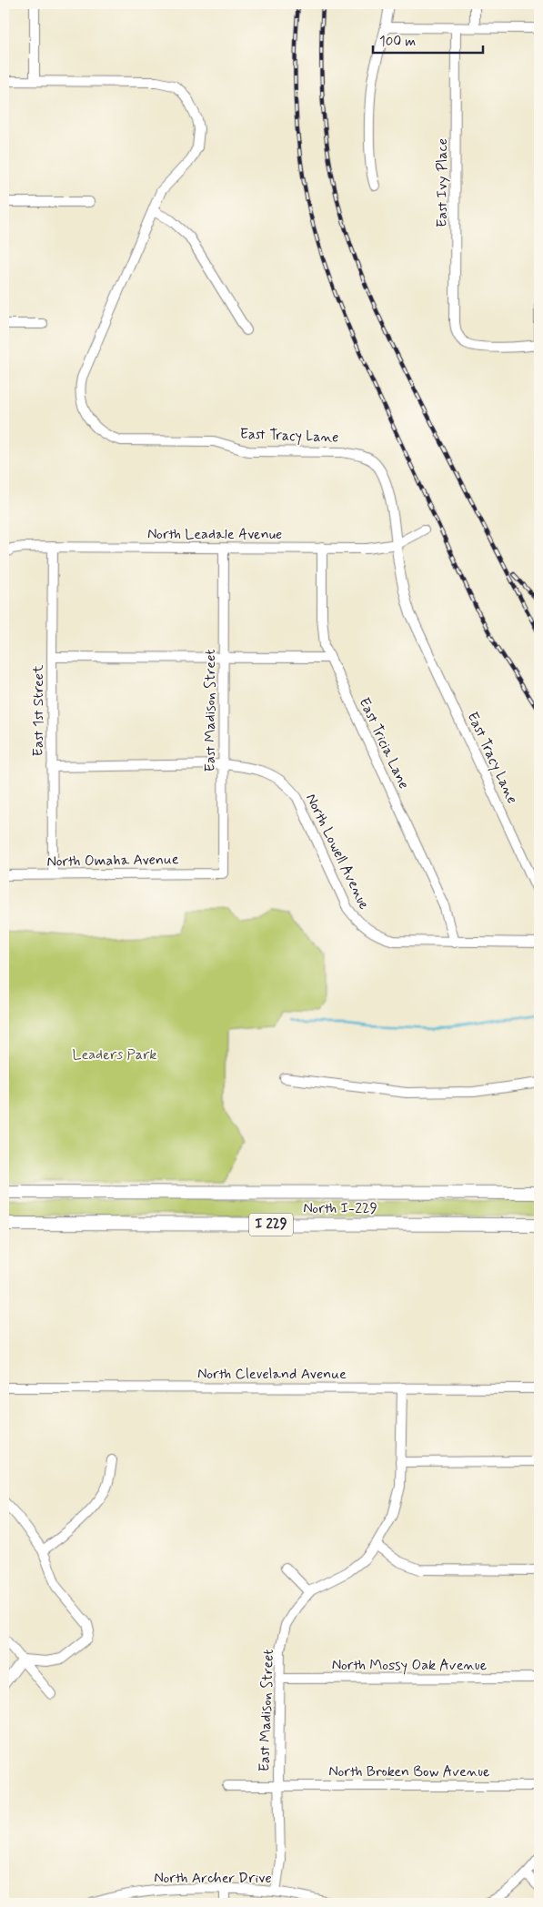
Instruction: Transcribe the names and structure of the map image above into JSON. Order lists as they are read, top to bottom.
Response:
{
  "streets": {
    "highway": ["North I-229", "I 229"],
    "street": [
      "East Ivy Place",
      "East Tracy Lane",
      "North Leadale Avenue",
      "East 1st Street",
      "East Madison Street",
      "East Tricia Lane",
      "North Lowell Avenue",
      "North Omaha Avenue",
      "North Cleveland Avenue",
      "North Mossy Oak Avenue",
      "North Broken Bow Avenue",
      "North Archer Drive"
    ]
  },
  "crossings": [
    ["East Tracy Lane", "North Leadale Avenue"],
    ["North Leadale Avenue", "East 1st Street"],
    ["North Leadale Avenue", "East Madison Street"],
    ["North Leadale Avenue", "East Tricia Lane"],
    ["East 1st Street", "North Lowell Avenue"],
    ["East 1st Street", "North Omaha Avenue"],
    ["East Madison Street", "North Lowell Avenue"],
    ["East Madison Street", "North Omaha Avenue"],
    ["East Madison Street", "North Cleveland Avenue"],
    ["East Madison Street", "North Mossy Oak Avenue"],
    ["East Madison Street", "North Broken Bow Avenue"],
    ["East Madison Street", "North Archer Drive"],
    ["East Tricia Lane", "North Lowell Avenue"]
  ],
  "parks": ["Leaders Park"],
  "scale_bar": "100 m"
}
